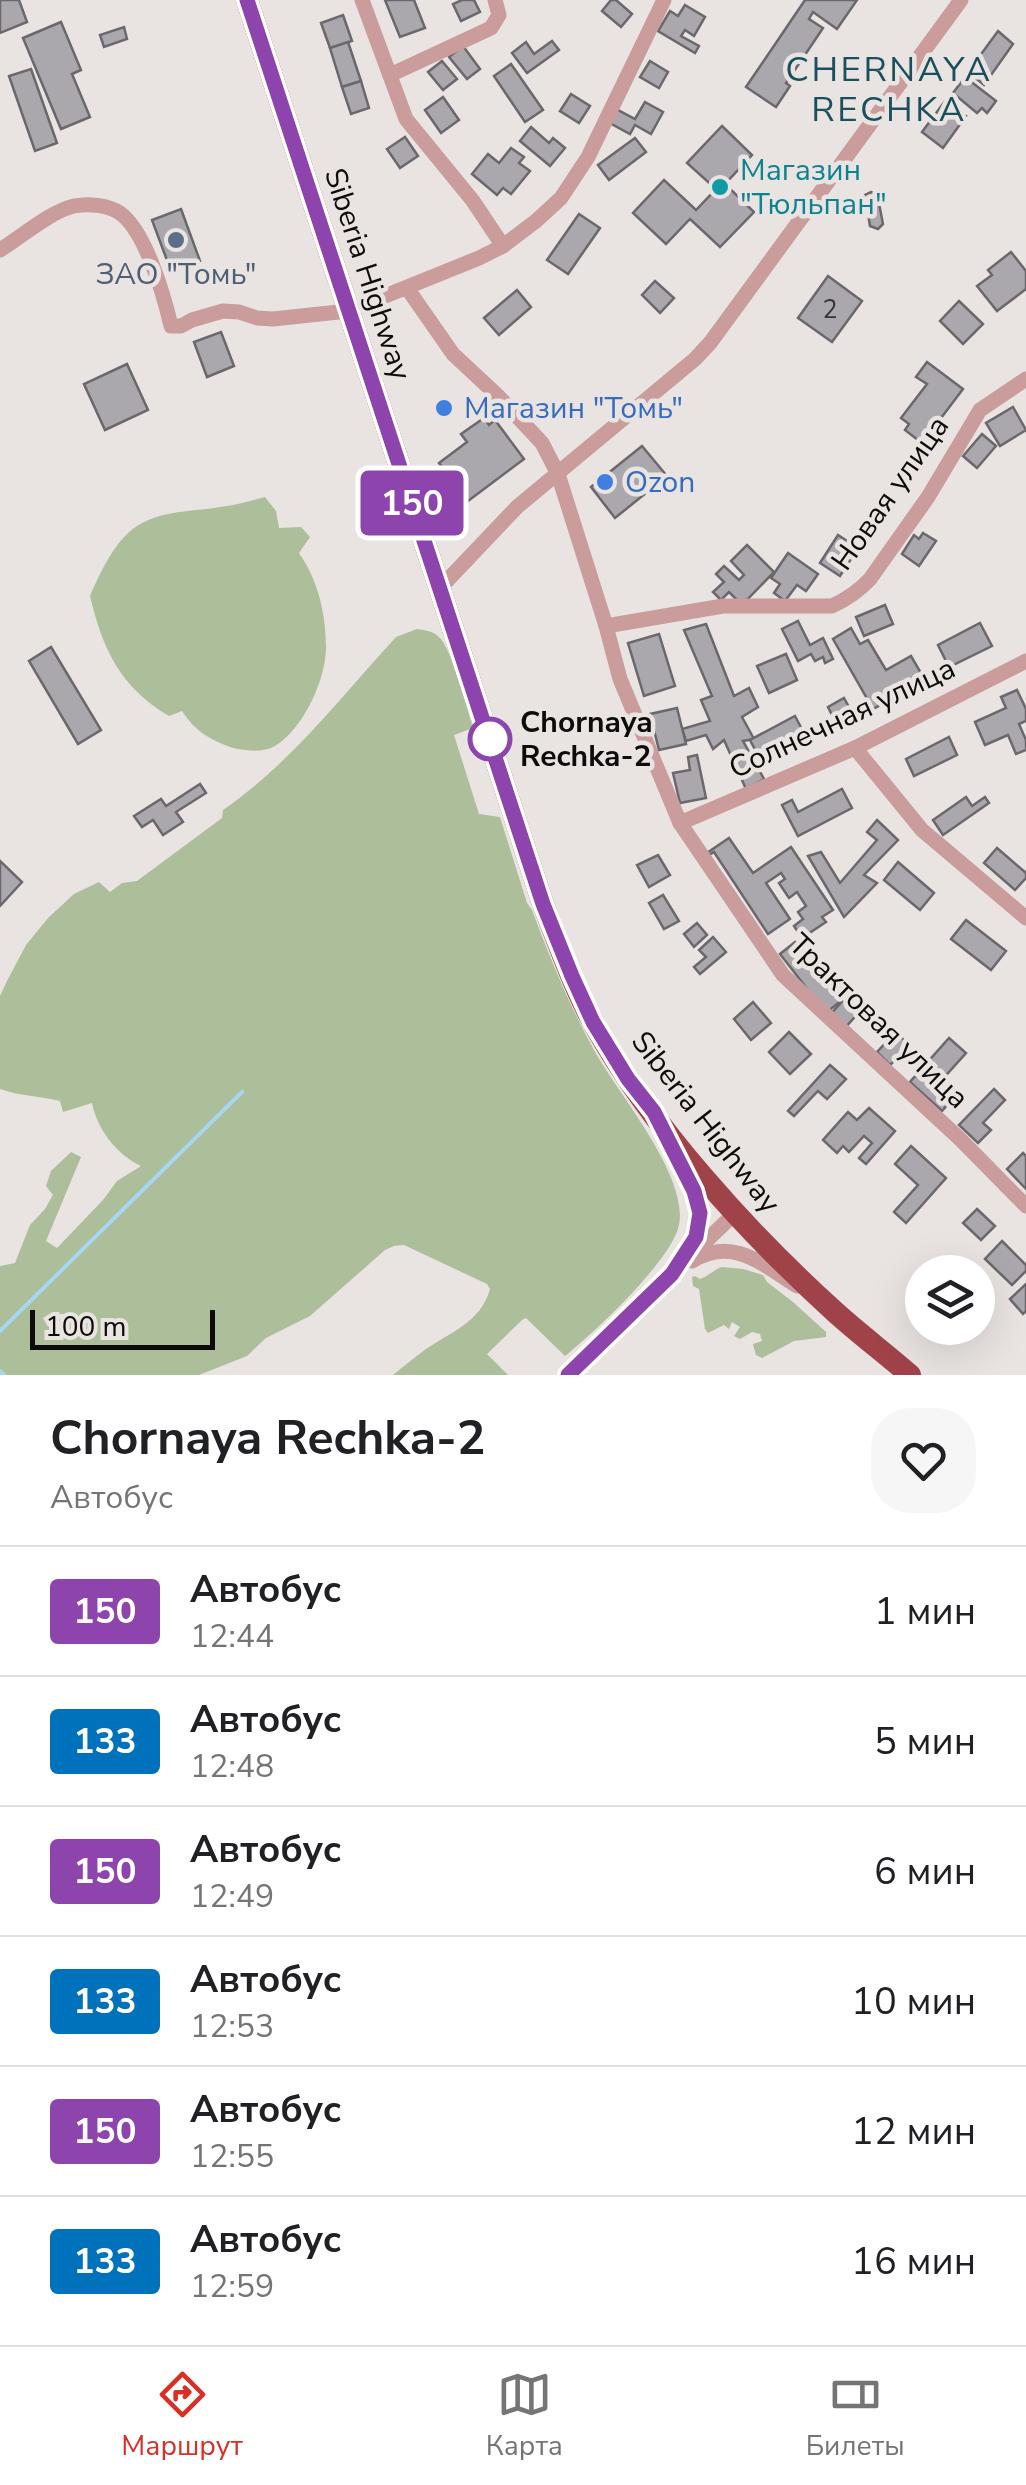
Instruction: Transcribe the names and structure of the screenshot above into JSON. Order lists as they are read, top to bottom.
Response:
{
  "streets": {
    "highway": ["Siberia Highway"],
    "street": ["Новая улица", "Солнечная улица", "Трактовая улица"]
  },
  "crossings": [
    ["Новая улица", "Трактовая улица"],
    ["Солнечная улица", "Трактовая улица"]
  ],
  "districts": ["CHERNAYA RECHKA"],
  "places": [
    "Магазин \"Тюльпан\"",
    "ЗАО \"Томь\"",
    "Магазин \"Томь\"",
    "Ozon",
    "Chornaya Rechka-2"
  ],
  "lines": ["bus line 150"],
  "house_numbers": ["2"],
  "scale_bar": "100 m",
  "page": {
    "on_map": "150",
    "scale": "100 m",
    "heading": ["Chornaya Rechka-2", "Автобус"],
    "list": [
      {
        "mark": "150",
        "name": "Автобус",
        "note": "12:44",
        "value": "1 мин"
      },
      {
        "mark": "133",
        "name": "Автобус",
        "note": "12:48",
        "value": "5 мин"
      },
      {
        "mark": "150",
        "name": "Автобус",
        "note": "12:49",
        "value": "6 мин"
      },
      {
        "mark": "133",
        "name": "Автобус",
        "note": "12:53",
        "value": "10 мин"
      },
      {
        "mark": "150",
        "name": "Автобус",
        "note": "12:55",
        "value": "12 мин"
      },
      {
        "mark": "133",
        "name": "Автобус",
        "note": "12:59",
        "value": "16 мин"
      }
    ],
    "tabs": ["Маршрут", "Карта", "Билеты"]
  }
}
